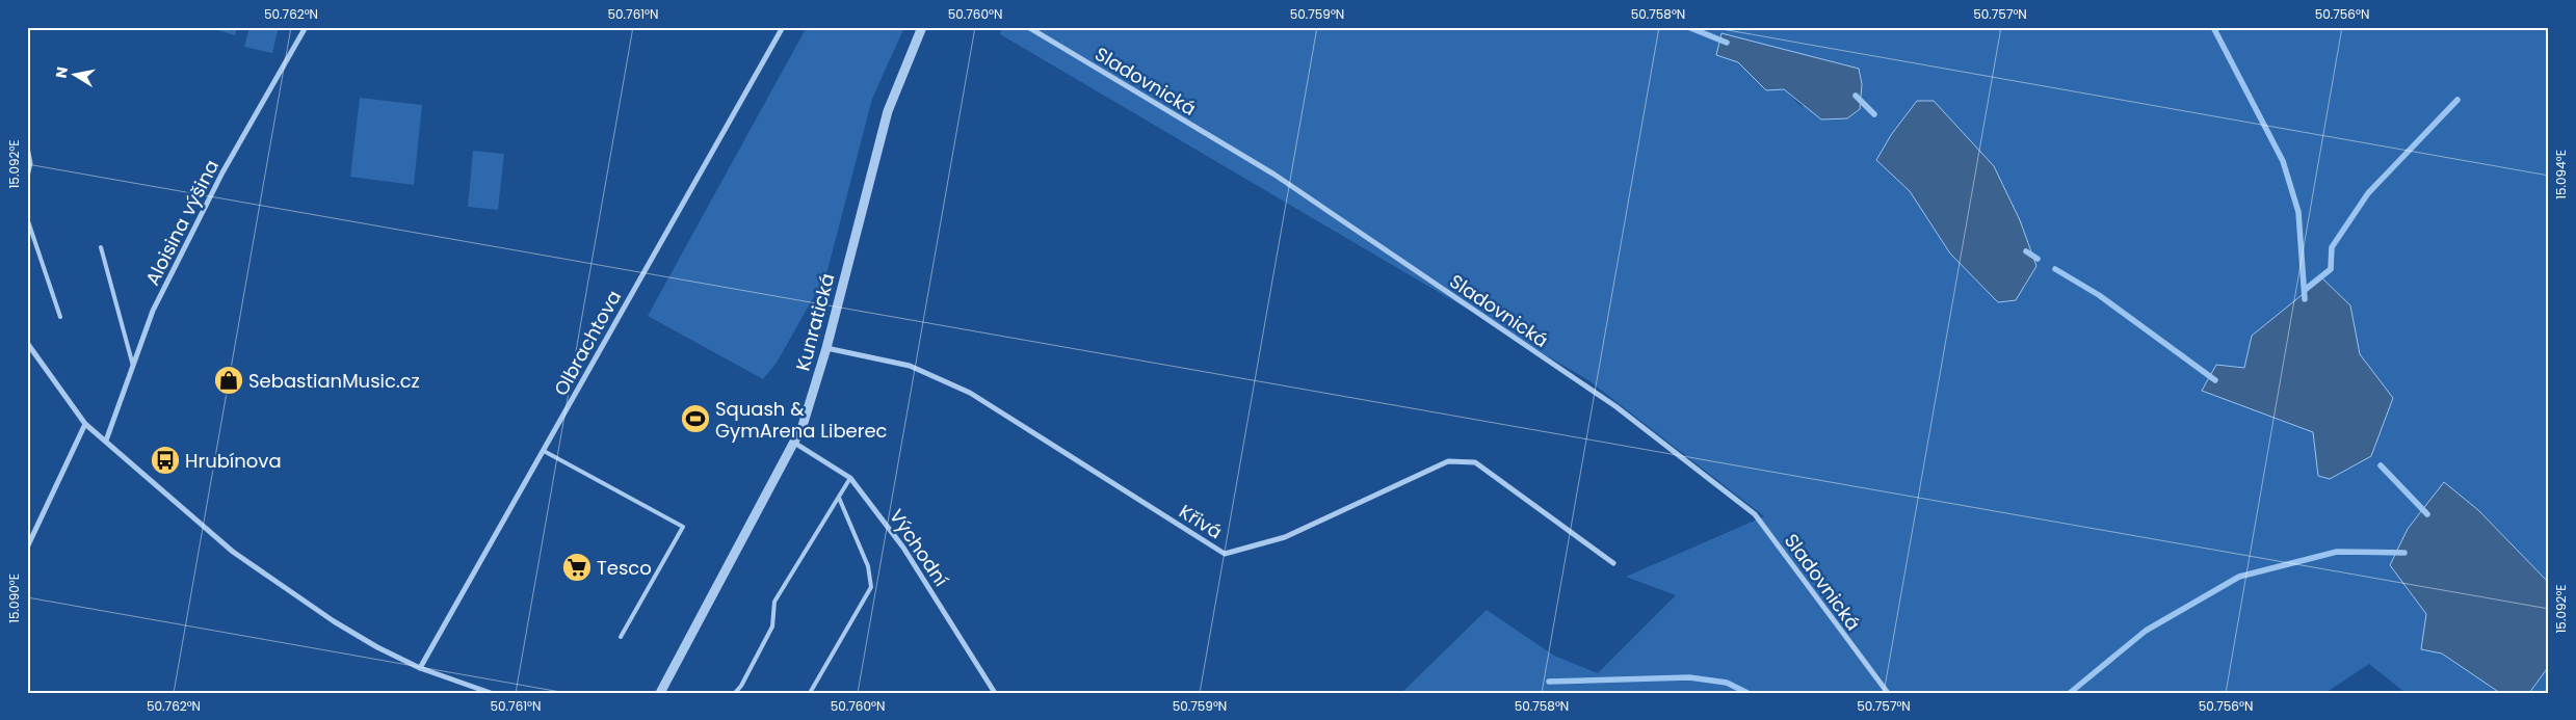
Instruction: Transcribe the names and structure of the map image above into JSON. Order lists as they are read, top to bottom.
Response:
{
  "streets": {
    "street": [
      "Sladovnická",
      "Aloisina výšina",
      "Kunratická",
      "Olbrachtova",
      "Křivá",
      "Východní"
    ]
  },
  "crossings": [
    ["Kunratická", "Křivá"],
    ["Kunratická", "Východní"]
  ],
  "places": {
    "shop": ["SebastianMusic.cz"],
    "sports": ["Squash & GymArena Liberec"],
    "bus stop": ["Hrubínova"],
    "supermarket": ["Tesco"]
  },
  "north": "left",
  "coordinates": [
    "50.762°N",
    "50.761°N",
    "50.760°N",
    "50.759°N",
    "50.758°N",
    "50.757°N",
    "50.756°N",
    "15.092°E",
    "15.094°E",
    "15.090°E"
  ]
}
